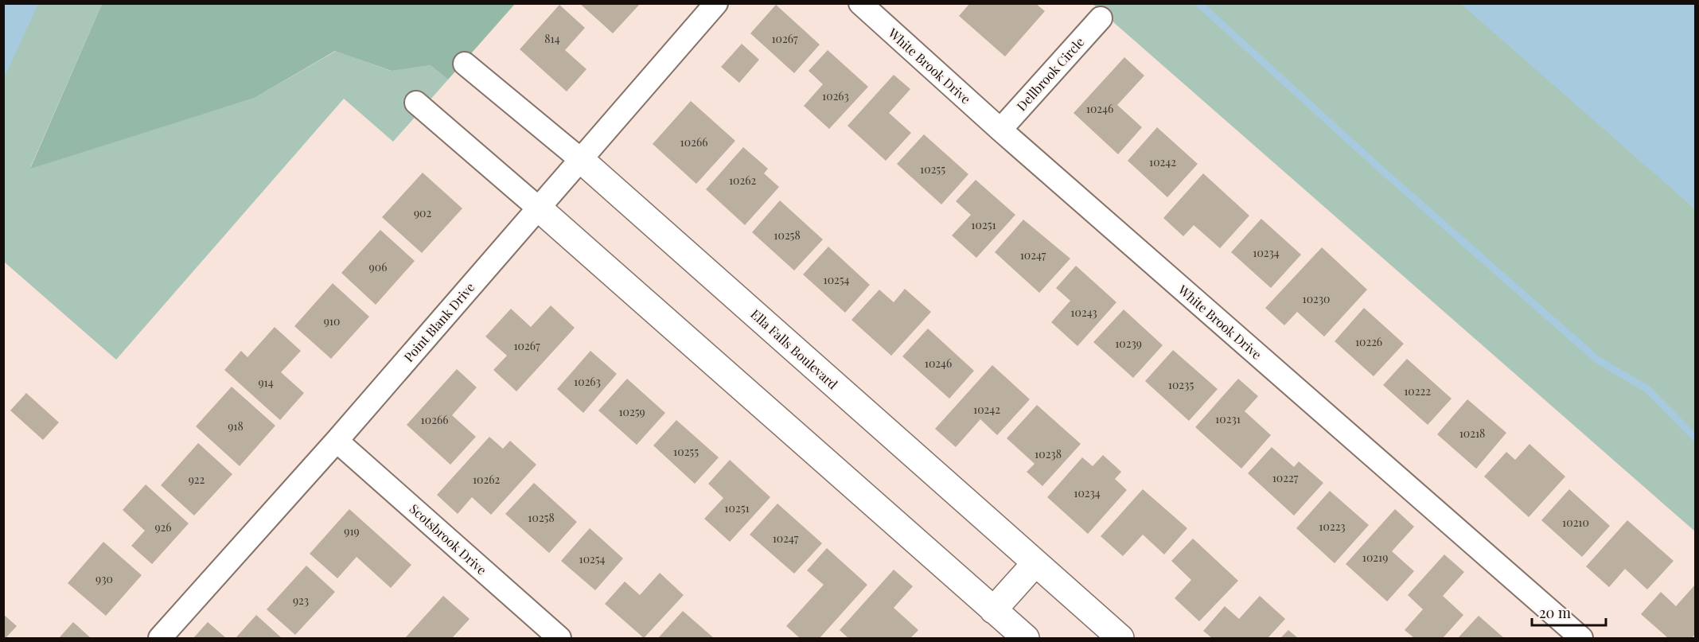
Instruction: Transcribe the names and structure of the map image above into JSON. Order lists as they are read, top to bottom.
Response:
{
  "streets": {
    "street": [
      "White Brook Drive",
      "Dellbrook Circle",
      "Point Blank Drive",
      "Ella Falls Boulevard",
      "Scotsbrook Drive"
    ]
  },
  "crossings": [
    ["White Brook Drive", "Dellbrook Circle"],
    ["Point Blank Drive", "Ella Falls Boulevard"],
    ["Point Blank Drive", "Scotsbrook Drive"]
  ],
  "house_numbers": [
    "814",
    "10267",
    "10263",
    "10246",
    "10266",
    "10242",
    "10255",
    "10262",
    "902",
    "10251",
    "10258",
    "10234",
    "10247",
    "906",
    "10254",
    "10230",
    "10243",
    "910",
    "10226",
    "10239",
    "10267",
    "10246",
    "10263",
    "914",
    "10235",
    "10222",
    "10242",
    "10259",
    "10231",
    "10266",
    "918",
    "10218",
    "10255",
    "10238",
    "10227",
    "922",
    "10262",
    "10234",
    "10251",
    "10258",
    "10210",
    "10223",
    "926",
    "919",
    "10247",
    "10219",
    "10254",
    "930",
    "923"
  ],
  "scale_bar": "20 m"
}
